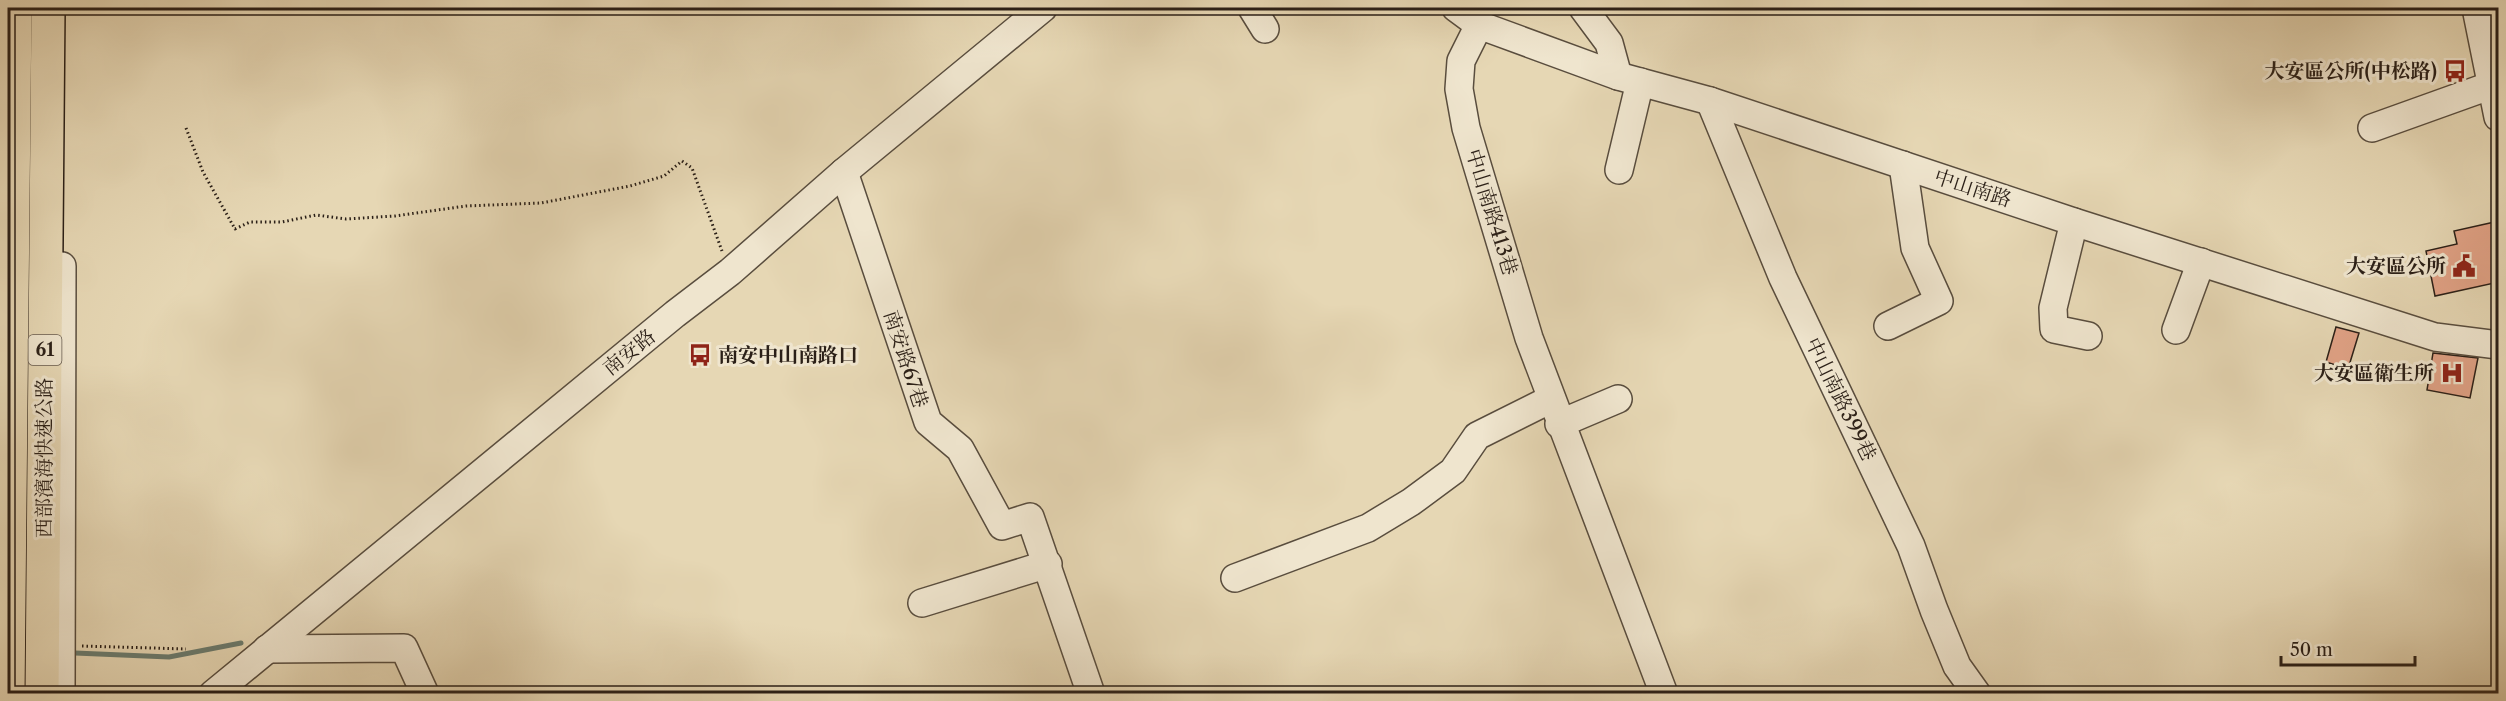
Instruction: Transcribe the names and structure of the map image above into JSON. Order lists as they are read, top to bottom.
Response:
{
  "streets": {
    "highway": ["61", "西部濱海快速公路"],
    "street": [
      "中山南路",
      "中山南路413巷",
      "南安路",
      "南安路67巷",
      "中山南路399巷"
    ]
  },
  "crossings": [
    ["中山南路", "中山南路413巷"],
    ["中山南路", "中山南路399巷"],
    ["南安路", "南安路67巷"]
  ],
  "places": {
    "bus stop": ["大安區公所(中松路)", "南安中山南路口"],
    "public building": ["大安區公所"],
    "hospital": ["大安區衛生所"]
  },
  "scale_bar": "50 m"
}
